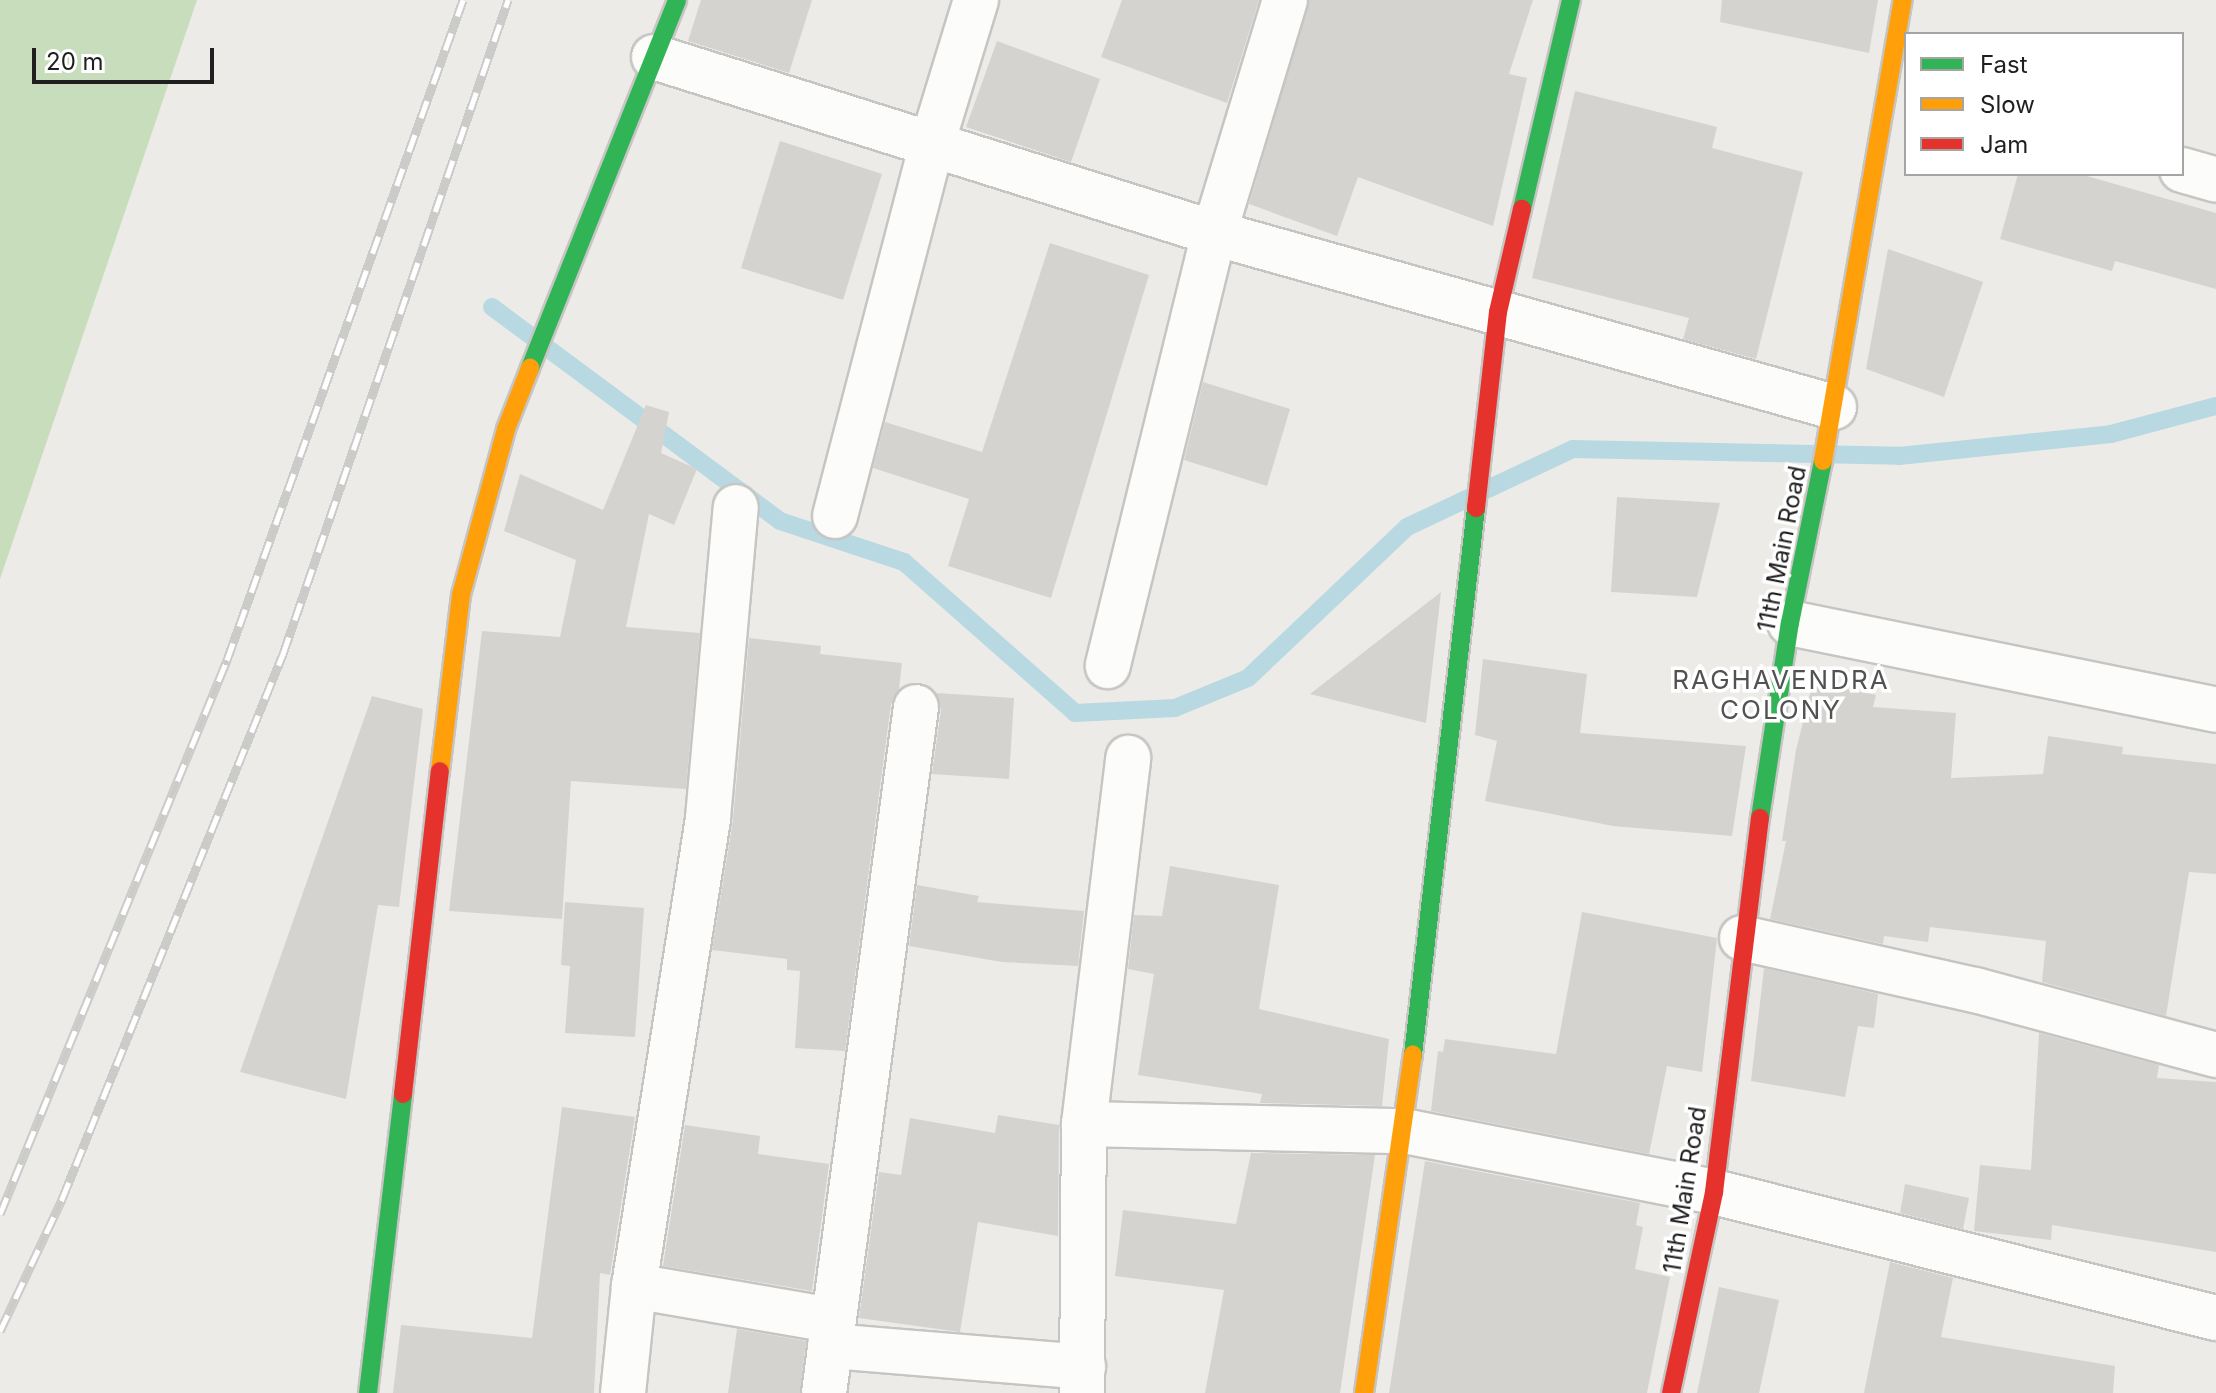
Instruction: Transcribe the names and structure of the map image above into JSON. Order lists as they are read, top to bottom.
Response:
{
  "streets": {
    "street": ["11th Main Road"]
  },
  "districts": ["RAGHAVENDRA COLONY"],
  "legend": ["Fast", "Slow", "Jam"],
  "scale_bar": "20 m"
}
